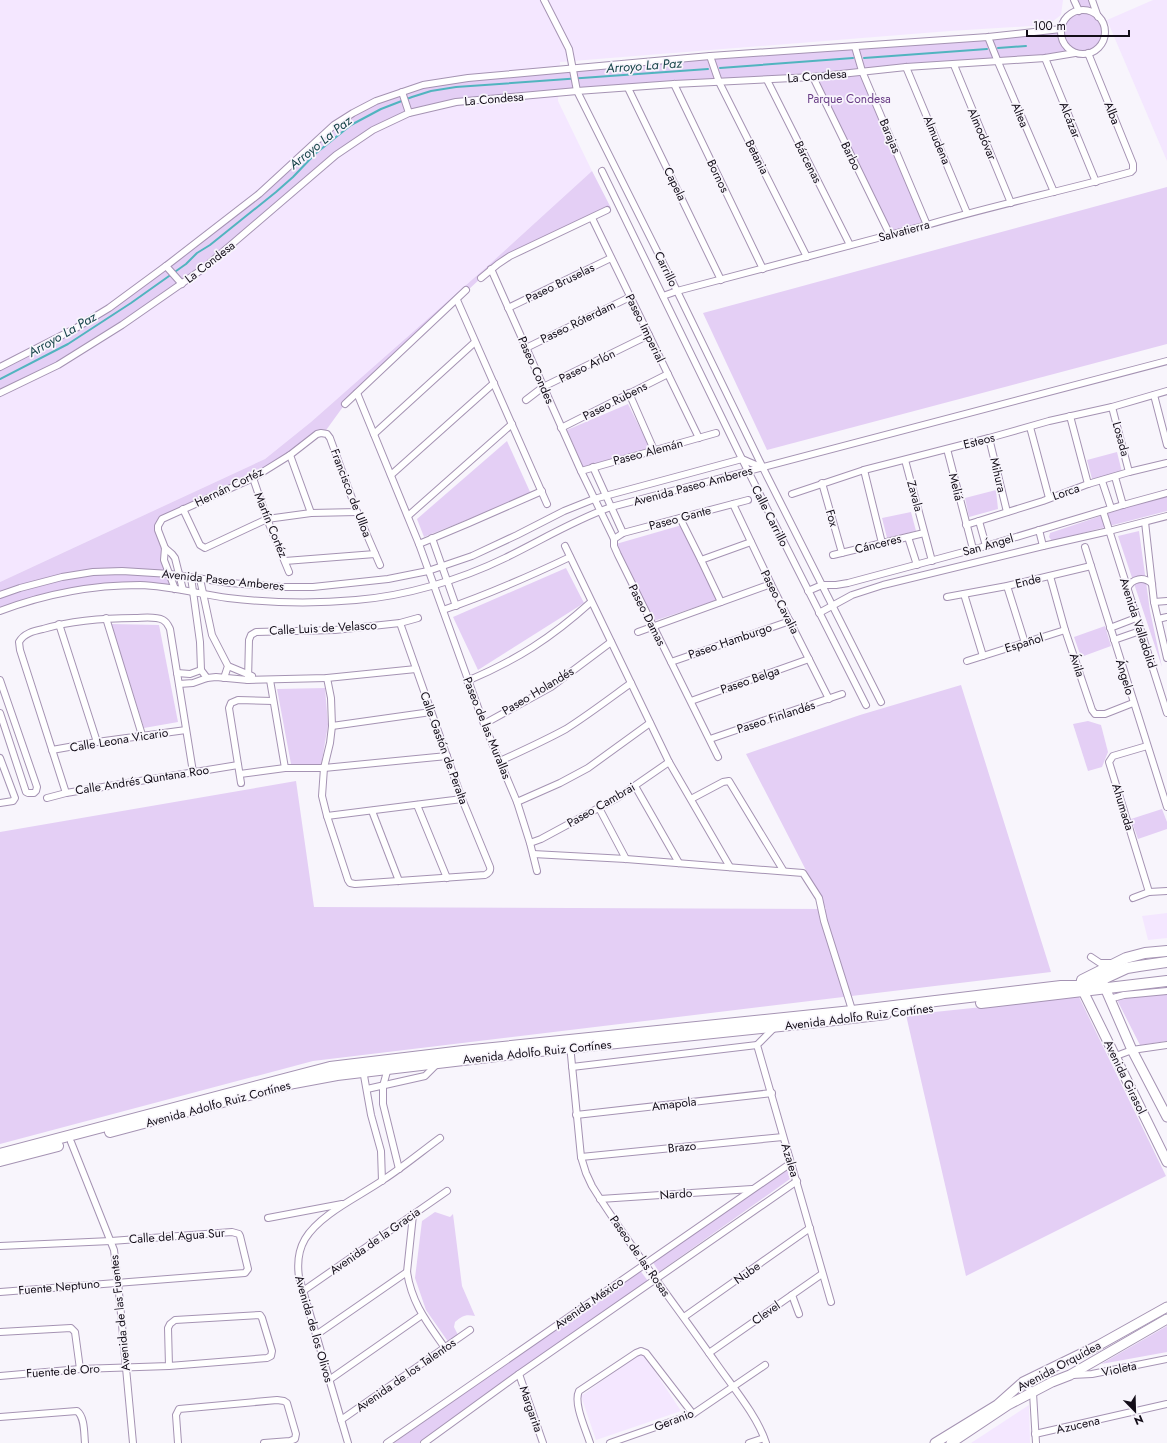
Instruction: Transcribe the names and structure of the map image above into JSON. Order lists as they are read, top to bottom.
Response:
{
  "streets": {
    "main road": ["Avenida Adolfo Ruiz Cortínes"],
    "street": [
      "La Condesa",
      "Alba",
      "Altea",
      "Alcázar",
      "Almodóvar",
      "Barajas",
      "Almudena",
      "Barbo",
      "Betania",
      "Bárcenas",
      "Bornos",
      "Capela",
      "Salvatierra",
      "Carrillo",
      "Paseo Bruselas",
      "Paseo Róterdam",
      "Paseo Imperial",
      "Paseo Arlón",
      "Paseo Condes",
      "Paseo Rubens",
      "Losada",
      "Esteos",
      "Paseo Alemán",
      "Mihura",
      "Avenida Paseo Amberes",
      "Hernán Cortéz",
      "Meliá",
      "Lorca",
      "Francisco de Ulloa",
      "Zavala",
      "Calle Carrillo",
      "Paseo Gante",
      "Fox",
      "Martín Cortéz",
      "Cánceres",
      "San Ángel",
      "Ende",
      "Paseo Cavalia",
      "Paseo Damas",
      "Avenida Valladolid",
      "Calle Luis de Velasco",
      "Paseo Hamburgo",
      "Español",
      "Ávila",
      "Ángelo",
      "Paseo Belga",
      "Paseo Holandés",
      "Paseo Finlandés",
      "Paseo de las Murallas",
      "Calle Leona Vicario",
      "Calle Gastón de Peralta",
      "Calle Andrés Quntana Roo",
      "Paseo Cambrai",
      "Ahumada",
      "Avenida Girasol",
      "Amapola",
      "Brazo",
      "Azalea",
      "Nardo",
      "Calle del Agua Sur",
      "Avenida de la Gracia",
      "Paseo de las Rosas",
      "Nube",
      "Fuente Neptuno",
      "Avenida México",
      "Avenida de las Fuentes",
      "Clevel",
      "Avenida de los Olivos",
      "Avenida Orquídea",
      "Violeta",
      "Fuente de Oro",
      "Avenida de los Talentos",
      "Margarita",
      "Geranio",
      "Azucena"
    ]
  },
  "crossings": [
    ["La Condesa", "Alba"],
    ["La Condesa", "Altea"],
    ["La Condesa", "Alcázar"],
    ["La Condesa", "Almodóvar"],
    ["La Condesa", "Barajas"],
    ["La Condesa", "Almudena"],
    ["La Condesa", "Barbo"],
    ["La Condesa", "Betania"],
    ["La Condesa", "Bárcenas"],
    ["La Condesa", "Bornos"],
    ["La Condesa", "Capela"],
    ["La Condesa", "Carrillo"],
    ["Alba", "Salvatierra"],
    ["Altea", "Salvatierra"],
    ["Alcázar", "Salvatierra"],
    ["Almodóvar", "Salvatierra"],
    ["Barajas", "Salvatierra"],
    ["Almudena", "Salvatierra"],
    ["Barbo", "Salvatierra"],
    ["Betania", "Salvatierra"],
    ["Bárcenas", "Salvatierra"],
    ["Bornos", "Salvatierra"],
    ["Capela", "Salvatierra"],
    ["Salvatierra", "Carrillo"],
    ["Carrillo", "Avenida Paseo Amberes"],
    ["Carrillo", "Calle Carrillo"],
    ["Paseo Bruselas", "Paseo Imperial"],
    ["Paseo Bruselas", "Paseo Condes"],
    ["Paseo Róterdam", "Paseo Imperial"],
    ["Paseo Róterdam", "Paseo Condes"],
    ["Paseo Imperial", "Paseo Arlón"],
    ["Paseo Imperial", "Paseo Rubens"],
    ["Paseo Imperial", "Paseo Alemán"],
    ["Paseo Arlón", "Paseo Condes"],
    ["Paseo Condes", "Paseo Rubens"],
    ["Paseo Condes", "Paseo Alemán"],
    ["Paseo Condes", "Paseo Damas"],
    ["Losada", "Esteos"],
    ["Losada", "Lorca"],
    ["Esteos", "Mihura"],
    ["Esteos", "Meliá"],
    ["Esteos", "Zavala"],
    ["Esteos", "Fox"],
    ["Paseo Alemán", "Paseo Damas"],
    ["Mihura", "Lorca"],
    ["Avenida Paseo Amberes", "Calle Carrillo"],
    ["Avenida Paseo Amberes", "Paseo Damas"],
    ["Avenida Paseo Amberes", "Paseo de las Murallas"],
    ["Hernán Cortéz", "Francisco de Ulloa"],
    ["Hernán Cortéz", "Martín Cortéz"],
    ["Meliá", "Lorca"],
    ["Meliá", "San Ángel"],
    ["Zavala", "Cánceres"],
    ["Zavala", "San Ángel"],
    ["Calle Carrillo", "San Ángel"],
    ["Paseo Gante", "Paseo Cavalia"],
    ["Paseo Gante", "Paseo Damas"],
    ["Fox", "Cánceres"],
    ["San Ángel", "Avenida Valladolid"],
    ["Ende", "Ávila"],
    ["Ende", "Ángelo"],
    ["Paseo Cavalia", "Paseo Hamburgo"],
    ["Paseo Cavalia", "Paseo Belga"],
    ["Paseo Cavalia", "Paseo Finlandés"],
    ["Paseo Damas", "Paseo Hamburgo"],
    ["Paseo Damas", "Paseo Belga"],
    ["Paseo Damas", "Paseo Finlandés"],
    ["Calle Luis de Velasco", "Calle Gastón de Peralta"],
    ["Español", "Ávila"],
    ["Ávila", "Ángelo"],
    ["Ángelo", "Ahumada"],
    ["Paseo Holandés", "Paseo de las Murallas"],
    ["Paseo de las Murallas", "Paseo Cambrai"],
    ["Avenida Adolfo Ruiz Cortínes", "Avenida Girasol"],
    ["Avenida Adolfo Ruiz Cortínes", "Paseo de las Rosas"],
    ["Avenida Adolfo Ruiz Cortínes", "Avenida de las Fuentes"],
    ["Amapola", "Azalea"],
    ["Amapola", "Paseo de las Rosas"],
    ["Brazo", "Azalea"],
    ["Brazo", "Paseo de las Rosas"],
    ["Azalea", "Nube"],
    ["Azalea", "Avenida México"],
    ["Azalea", "Clevel"],
    ["Nardo", "Paseo de las Rosas"],
    ["Nardo", "Avenida México"],
    ["Calle del Agua Sur", "Fuente Neptuno"],
    ["Calle del Agua Sur", "Avenida de las Fuentes"],
    ["Avenida de la Gracia", "Avenida de los Olivos"],
    ["Paseo de las Rosas", "Nube"],
    ["Paseo de las Rosas", "Avenida México"],
    ["Paseo de las Rosas", "Clevel"],
    ["Paseo de las Rosas", "Geranio"],
    ["Fuente Neptuno", "Avenida de las Fuentes"],
    ["Avenida México", "Margarita"],
    ["Avenida de las Fuentes", "Fuente de Oro"],
    ["Avenida de los Olivos", "Avenida de los Talentos"],
    ["Avenida Orquídea", "Violeta"]
  ],
  "water": ["Arroyo La Paz"],
  "parks": ["Parque Condesa"],
  "scale_bar": "100 m",
  "north": "bottom right"
}
